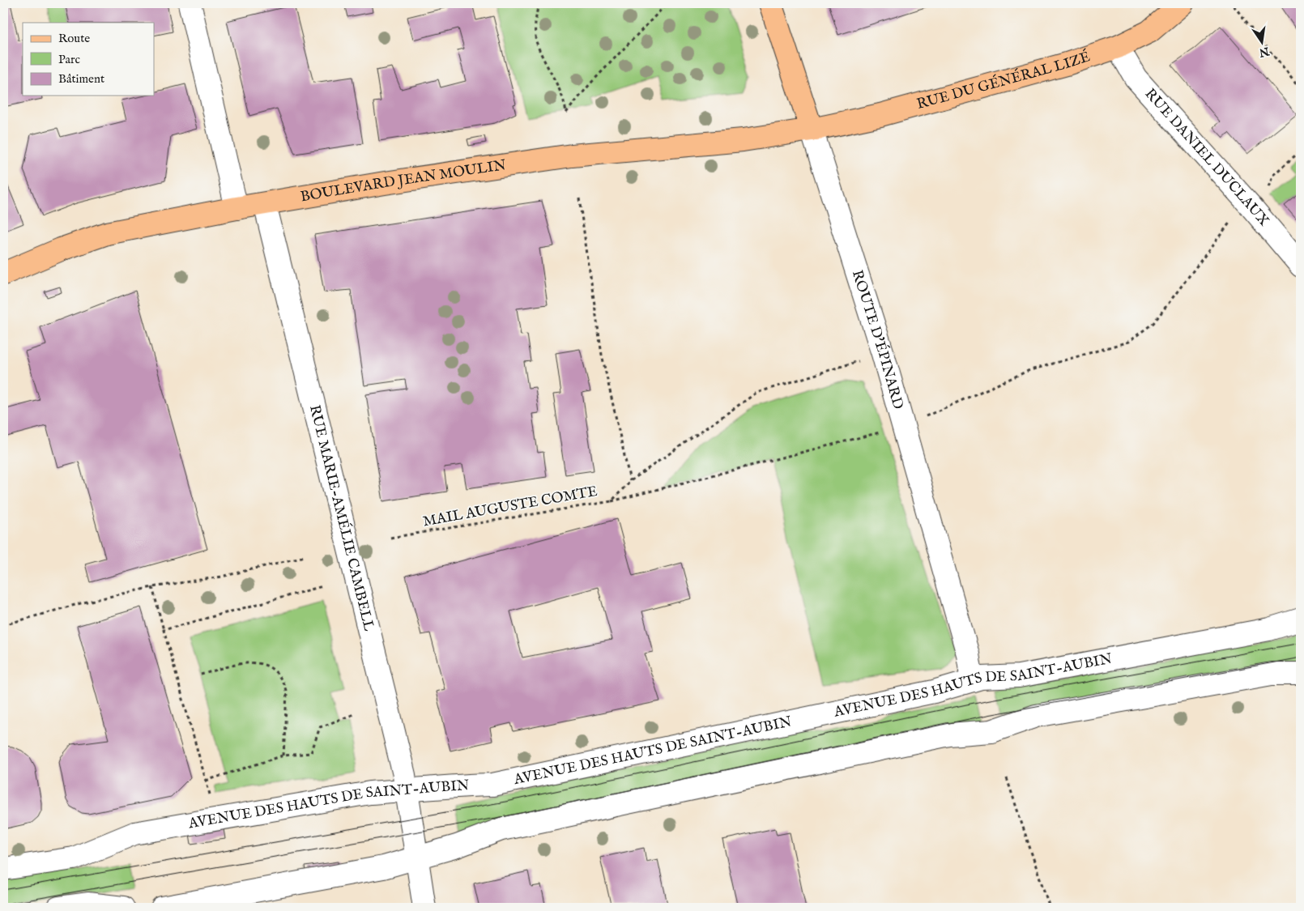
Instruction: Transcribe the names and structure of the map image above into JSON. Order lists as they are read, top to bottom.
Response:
{
  "streets": {
    "main road": ["RUE DU GÉNÉRAL LIZÉ", "BOULEVARD JEAN MOULIN", "ROUTE D'ÉPINARD"],
    "street": ["RUE DANIEL DUCLAUX", "RUE MARIE-AMÉLIE CAMBELL", "AVENUE DES HAUTS DE SAINT-AUBIN"],
    "path": ["MAIL AUGUSTE COMTE"]
  },
  "crossings": [
    ["RUE DU GÉNÉRAL LIZÉ", "RUE DANIEL DUCLAUX"],
    ["RUE DU GÉNÉRAL LIZÉ", "BOULEVARD JEAN MOULIN"],
    ["RUE DU GÉNÉRAL LIZÉ", "ROUTE D'ÉPINARD"],
    ["BOULEVARD JEAN MOULIN", "ROUTE D'ÉPINARD"],
    ["BOULEVARD JEAN MOULIN", "RUE MARIE-AMÉLIE CAMBELL"],
    ["ROUTE D'ÉPINARD", "MAIL AUGUSTE COMTE"],
    ["ROUTE D'ÉPINARD", "AVENUE DES HAUTS DE SAINT-AUBIN"],
    ["RUE MARIE-AMÉLIE CAMBELL", "AVENUE DES HAUTS DE SAINT-AUBIN"]
  ],
  "legend": ["Route", "Parc", "Bâtiment"],
  "north": "bottom"
}
